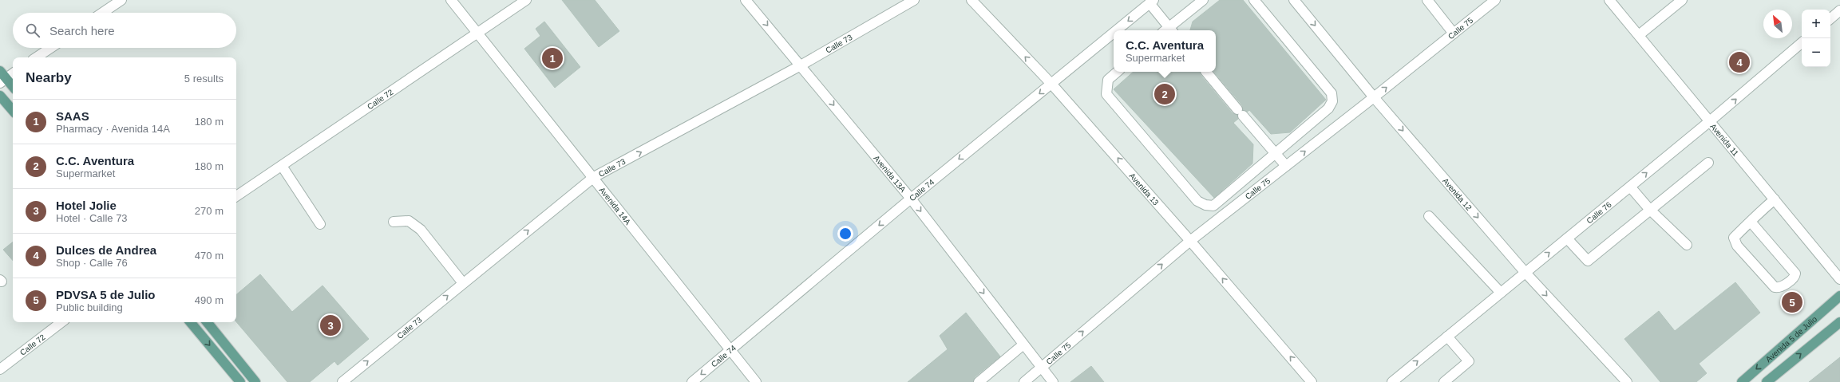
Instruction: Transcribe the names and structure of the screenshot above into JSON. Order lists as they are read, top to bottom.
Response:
{
  "streets": {
    "main road": ["Avenida 5 de Julio"],
    "street": [
      "Calle 75",
      "Calle 73",
      "Calle 72",
      "Avenida 11",
      "Avenida 13A",
      "Avenida 13",
      "Calle 74",
      "Avenida 12",
      "Avenida 14A",
      "Calle 76"
    ]
  },
  "crossings": [
    ["Calle 75", "Avenida 13A"],
    ["Calle 75", "Avenida 13"],
    ["Calle 75", "Avenida 12"],
    ["Calle 73", "Avenida 13A"],
    ["Calle 73", "Avenida 14A"],
    ["Calle 72", "Avenida 14A"],
    ["Avenida 11", "Calle 76"],
    ["Avenida 13A", "Calle 74"],
    ["Avenida 13", "Calle 74"],
    ["Calle 74", "Avenida 14A"],
    ["Avenida 12", "Calle 76"]
  ],
  "one_way": [
    "Calle 75",
    "Calle 73",
    "Avenida 13A",
    "Avenida 13",
    "Calle 74",
    "Avenida 12",
    "Calle 76"
  ],
  "north": "top left",
  "page": {
    "map_buttons": ["+", "−"],
    "search": "Search here",
    "popup": ["C.C. Aventura", "Supermarket"],
    "pins": [
      "1",
      "4",
      "2",
      "5",
      "3"
    ],
    "heading": ["Nearby", "5 results"],
    "list": [
      {
        "mark": "1",
        "name": "SAAS",
        "note": "Pharmacy · Avenida 14A",
        "value": "180 m"
      },
      {
        "mark": "2",
        "name": "C.C. Aventura",
        "note": "Supermarket",
        "value": "180 m"
      },
      {
        "mark": "3",
        "name": "Hotel Jolie",
        "note": "Hotel · Calle 73",
        "value": "270 m"
      },
      {
        "mark": "4",
        "name": "Dulces de Andrea",
        "note": "Shop · Calle 76",
        "value": "470 m"
      },
      {
        "mark": "5",
        "name": "PDVSA 5 de Julio",
        "note": "Public building",
        "value": "490 m"
      }
    ]
  }
}
